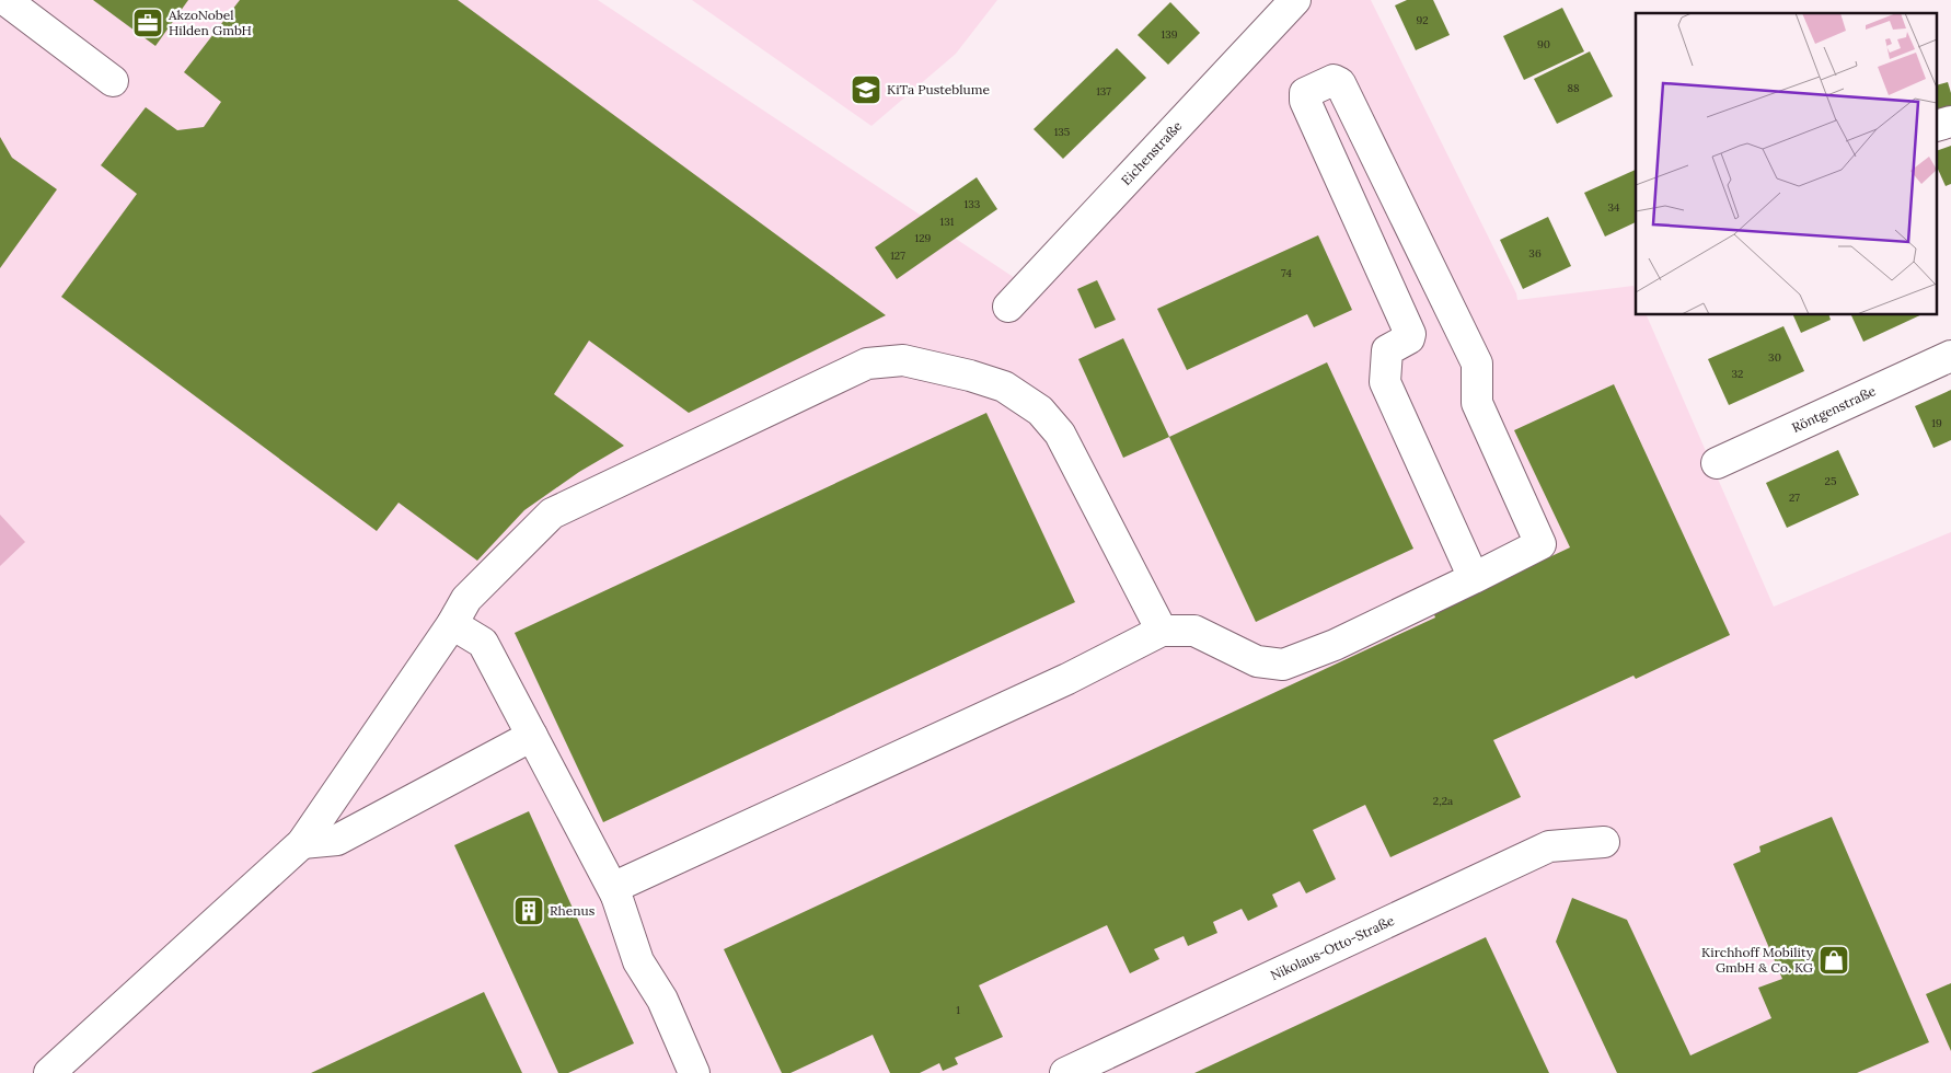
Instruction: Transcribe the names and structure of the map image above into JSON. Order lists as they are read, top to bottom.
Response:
{
  "streets": {
    "street": ["Eichenstraße", "Röntgenstraße", "Nikolaus-Otto-Straße"]
  },
  "places": {
    "office": ["AkzoNobel Hilden GmbH"],
    "school or university": ["KiTa Pusteblume"],
    "building": ["Rhenus"],
    "shop": ["Kirchhoff Mobility GmbH & Co. KG"]
  },
  "house_numbers": [
    "92",
    "139",
    "90",
    "88",
    "137",
    "135",
    "133",
    "34",
    "131",
    "129",
    "36",
    "127",
    "74",
    "30",
    "32",
    "19",
    "25",
    "27",
    "2,2a",
    "1"
  ]
}
